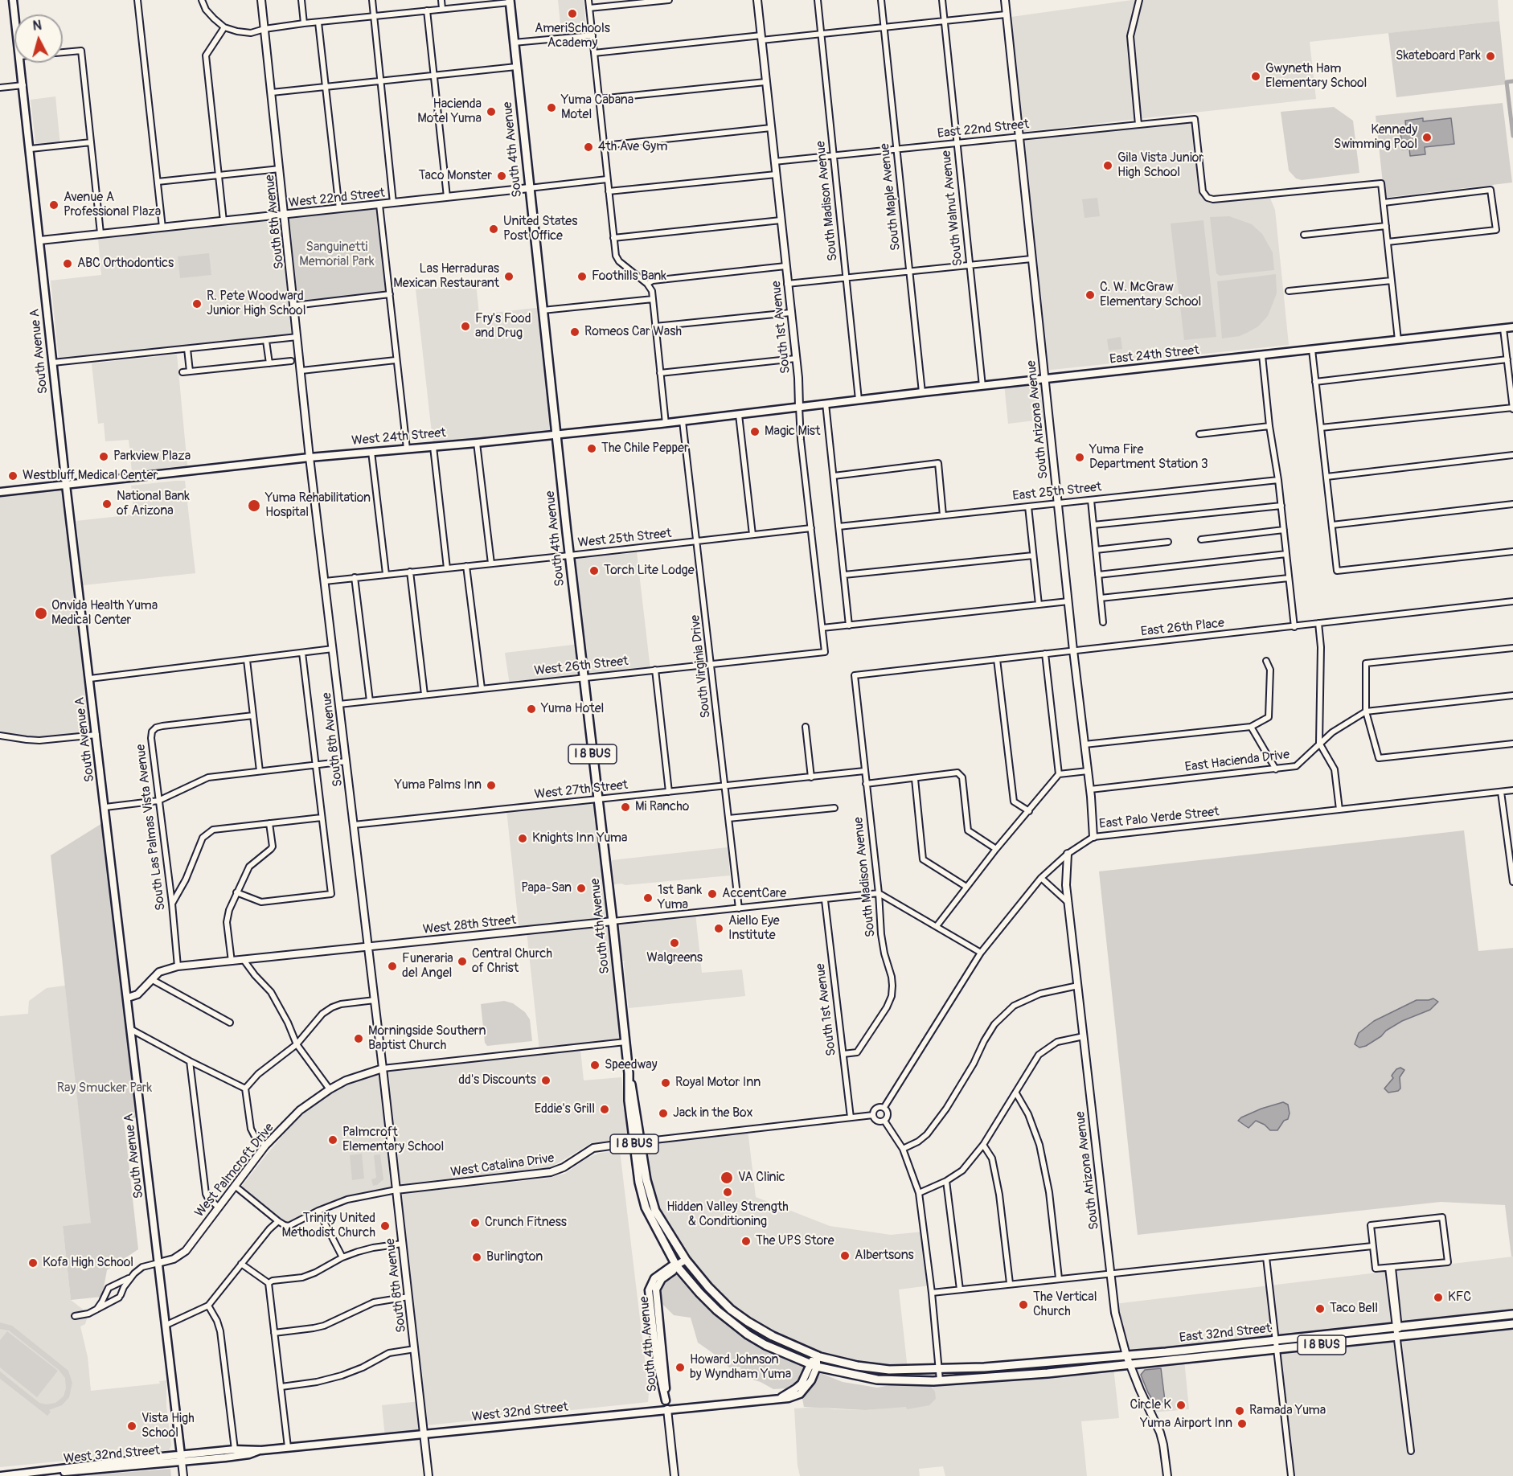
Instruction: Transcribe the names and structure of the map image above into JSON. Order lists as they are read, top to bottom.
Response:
{
  "streets": {
    "main road": [
      "South 4th Avenue",
      "South Avenue A",
      "East 24th Street",
      "West 24th Street",
      "I 8 BUS",
      "East 32nd Street",
      "West 32nd Street"
    ],
    "street": [
      "East 22nd Street",
      "South Maple Avenue",
      "West 22nd Street",
      "South Madison Avenue",
      "South Walnut Avenue",
      "South 8th Avenue",
      "South 1st Avenue",
      "South Arizona Avenue",
      "East 25th Street",
      "West 25th Street",
      "East 26th Place",
      "West 26th Street",
      "South Virginia Drive",
      "East Hacienda Drive",
      "West 27th Street",
      "East Palo Verde Street",
      "South Las Palmas Vista Avenue",
      "West 28th Street",
      "West Catalina Drive",
      "West Palmcroft Drive"
    ]
  },
  "crossings": [
    ["East 22nd Street", "South Maple Avenue"],
    ["East 22nd Street", "South Madison Avenue"],
    ["East 22nd Street", "South Walnut Avenue"],
    ["East 22nd Street", "South 1st Avenue"],
    ["East 22nd Street", "South Arizona Avenue"],
    ["South 4th Avenue", "West 22nd Street"],
    ["South 4th Avenue", "West 24th Street"],
    ["South 4th Avenue", "West 25th Street"],
    ["South 4th Avenue", "West 26th Street"],
    ["South 4th Avenue", "West 27th Street"],
    ["South 4th Avenue", "West 28th Street"],
    ["South 4th Avenue", "West Catalina Drive"],
    ["South 4th Avenue", "West 32nd Street"],
    ["South Maple Avenue", "East 24th Street"],
    ["West 22nd Street", "South 8th Avenue"],
    ["West 22nd Street", "South Avenue A"],
    ["South Madison Avenue", "South 1st Avenue"],
    ["South Madison Avenue", "East 24th Street"],
    ["South Madison Avenue", "East 26th Place"],
    ["South Madison Avenue", "West 27th Street"],
    ["South Madison Avenue", "West 28th Street"],
    ["South Walnut Avenue", "East 24th Street"],
    ["South 8th Avenue", "West 24th Street"],
    ["South 8th Avenue", "West 25th Street"],
    ["South 8th Avenue", "West 26th Street"],
    ["South 8th Avenue", "West 27th Street"],
    ["South 8th Avenue", "West 28th Street"],
    ["South 8th Avenue", "West Catalina Drive"],
    ["South 8th Avenue", "West Palmcroft Drive"],
    ["South 8th Avenue", "West 32nd Street"],
    ["South 1st Avenue", "East 24th Street"],
    ["South 1st Avenue", "West 24th Street"],
    ["South 1st Avenue", "West 25th Street"],
    ["South 1st Avenue", "West 26th Street"],
    ["South 1st Avenue", "West 28th Street"],
    ["South 1st Avenue", "West Catalina Drive"],
    ["South Avenue A", "West 24th Street"],
    ["South Avenue A", "West 28th Street"],
    ["South Avenue A", "West Palmcroft Drive"],
    ["South Avenue A", "West 32nd Street"],
    ["East 24th Street", "South Arizona Avenue"],
    ["East 24th Street", "West 24th Street"],
    ["South Arizona Avenue", "East 25th Street"],
    ["South Arizona Avenue", "East 26th Place"],
    ["South Arizona Avenue", "East Hacienda Drive"],
    ["South Arizona Avenue", "East Palo Verde Street"],
    ["South Arizona Avenue", "East 32nd Street"],
    ["West 24th Street", "South Virginia Drive"],
    ["West 25th Street", "South Virginia Drive"],
    ["West 26th Street", "South Virginia Drive"],
    ["South Virginia Drive", "West 27th Street"],
    ["South Virginia Drive", "West 28th Street"],
    ["I 8 BUS", "East 32nd Street"],
    ["I 8 BUS", "West 32nd Street"],
    ["East Palo Verde Street", "West Catalina Drive"],
    ["South Las Palmas Vista Avenue", "West 28th Street"]
  ],
  "parks": ["Sanguinetti Memorial Park", "Ray Smucker Park"],
  "places": [
    "AmeriSchools Academy",
    "Skateboard Park",
    "Gwyneth Ham Elementary School",
    "Yuma Cabana Motel",
    "Hacienda Motel Yuma",
    "Kennedy Swimming Pool",
    "4th Ave Gym",
    "Gila Vista Junior High School",
    "Taco Monster",
    "Avenue A Professional Plaza",
    "United States Post Office",
    "ABC Orthodontics",
    "Las Herraduras Mexican Restaurant",
    "Foothills Bank",
    "C. W. McGraw Elementary School",
    "R. Pete Woodward Junior High School",
    "Fry's Food and Drug",
    "Romeos Car Wash",
    "Magic Mist",
    "The Chile Pepper",
    "Parkview Plaza",
    "Yuma Fire Department Station 3",
    "Westbluff Medical Center",
    "National Bank of Arizona",
    "Yuma Rehabilitation Hospital",
    "Torch Lite Lodge",
    "Onvida Health Yuma Medical Center",
    "Yuma Hotel",
    "Yuma Palms Inn",
    "Mi Rancho",
    "Knights Inn Yuma",
    "Papa-San",
    "AccentCare",
    "1st Bank Yuma",
    "Aiello Eye Institute",
    "Walgreens",
    "Central Church of Christ",
    "Funeraria del Angel",
    "Morningside Southern Baptist Church",
    "Speedway",
    "dd's Discounts",
    "Royal Motor Inn",
    "Eddie's Grill",
    "Jack in the Box",
    "Palmcroft Elementary School",
    "VA Clinic",
    "Hidden Valley Strength & Conditioning",
    "Crunch Fitness",
    "Trinity United Methodist Church",
    "The UPS Store",
    "Albertsons",
    "Burlington",
    "Kofa High School",
    "KFC",
    "The Vertical Church",
    "Taco Bell",
    "Howard Johnson by Wyndham Yuma",
    "Circle K",
    "Ramada Yuma",
    "Yuma Airport Inn",
    "Vista High School"
  ],
  "north": "top"
}
